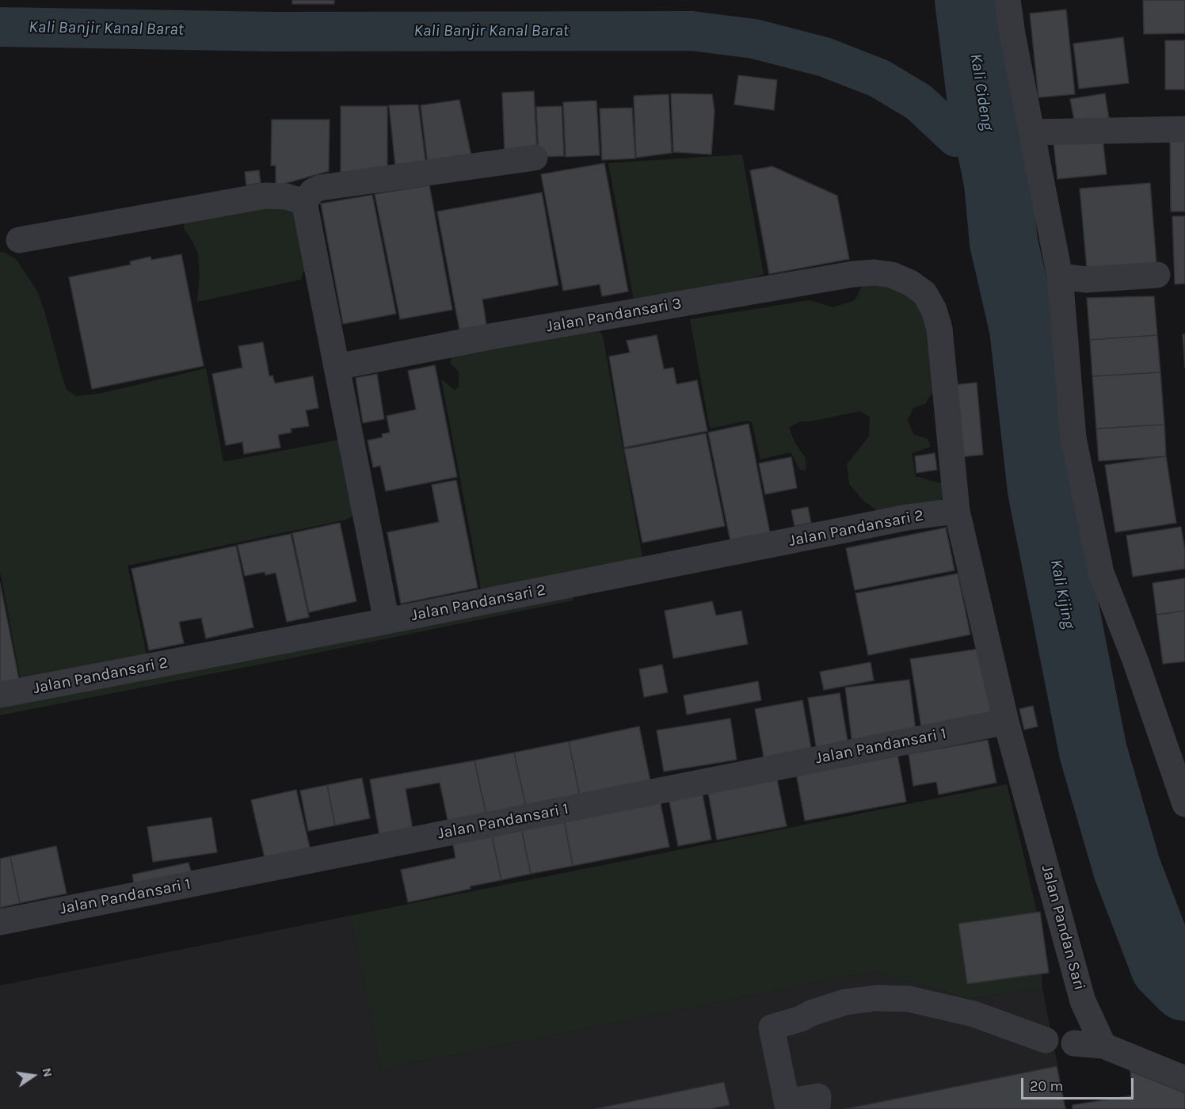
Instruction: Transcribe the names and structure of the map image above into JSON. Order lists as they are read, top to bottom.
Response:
{
  "streets": {
    "street": [
      "Jalan Pandansari 3",
      "Jalan Pandansari 2",
      "Jalan Pandansari 1",
      "Jalan Pandan Sari"
    ]
  },
  "crossings": [
    ["Jalan Pandansari 3", "Jalan Pandan Sari"],
    ["Jalan Pandansari 2", "Jalan Pandan Sari"],
    ["Jalan Pandansari 1", "Jalan Pandan Sari"]
  ],
  "water": ["Kali Banjir Kanal Barat", "Kali Cideng", "Kali Kijing"],
  "scale_bar": "20 m",
  "north": "right"
}
